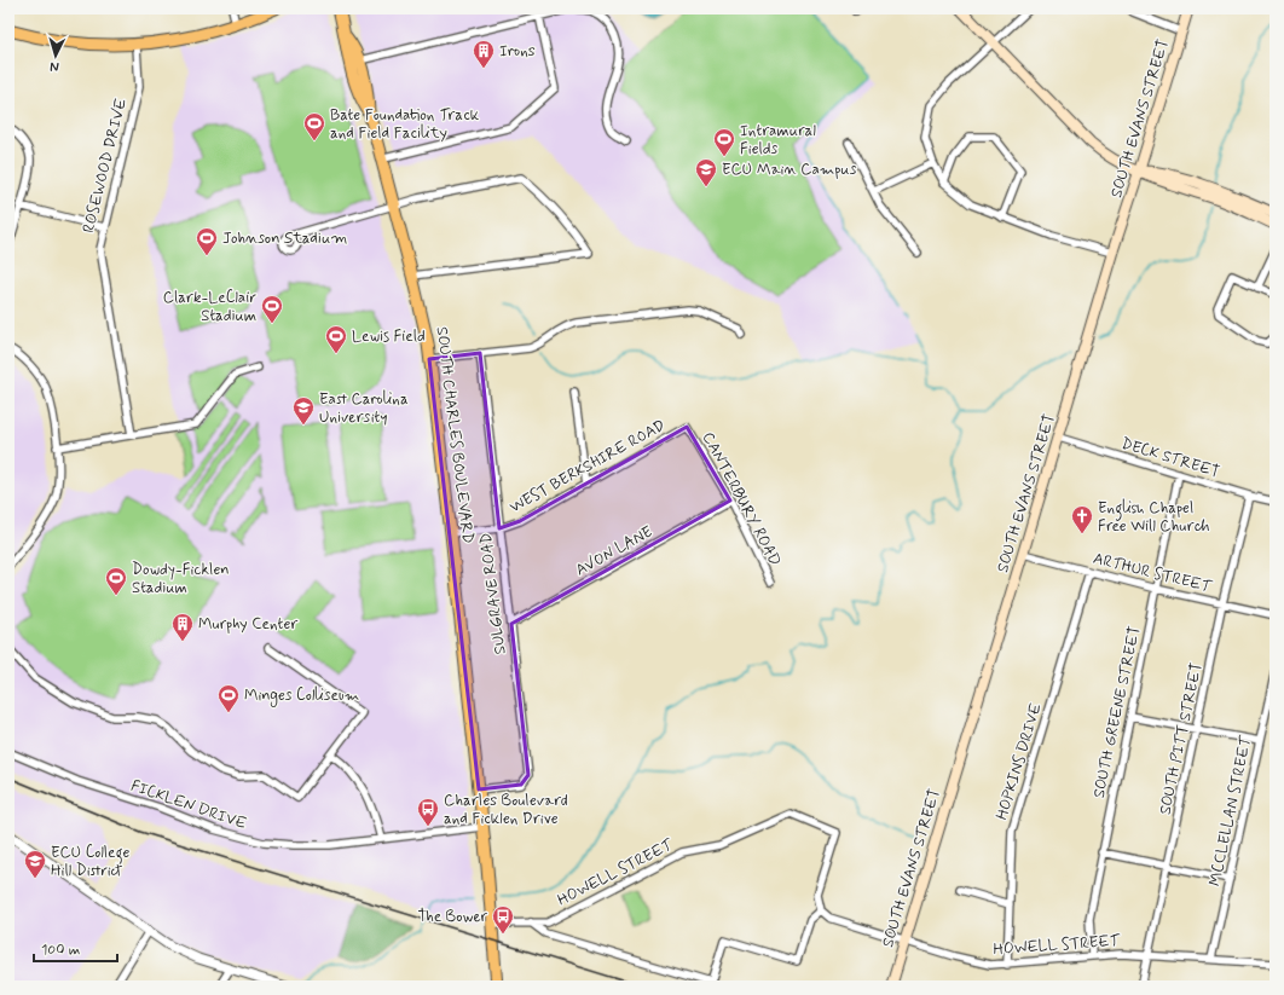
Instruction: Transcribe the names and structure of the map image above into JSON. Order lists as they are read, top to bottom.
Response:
{
  "streets": {
    "main road": ["SOUTH EVANS STREET", "SOUTH CHARLES BOULEVARD"],
    "street": [
      "ROSEWOOD DRIVE",
      "DECK STREET",
      "WEST BERKSHIRE ROAD",
      "CANTERBURY ROAD",
      "AVON LANE",
      "ARTHUR STREET",
      "SULGRAVE ROAD",
      "SOUTH GREENE STREET",
      "SOUTH PITT STREET",
      "HOPKINS DRIVE",
      "FICKLEN DRIVE",
      "MCCLELLAN STREET",
      "HOWELL STREET"
    ]
  },
  "crossings": [
    ["SOUTH EVANS STREET", "DECK STREET"],
    ["SOUTH EVANS STREET", "ARTHUR STREET"],
    ["SOUTH EVANS STREET", "HOWELL STREET"],
    ["SOUTH CHARLES BOULEVARD", "WEST BERKSHIRE ROAD"],
    ["SOUTH CHARLES BOULEVARD", "SULGRAVE ROAD"],
    ["SOUTH CHARLES BOULEVARD", "FICKLEN DRIVE"],
    ["SOUTH CHARLES BOULEVARD", "HOWELL STREET"],
    ["DECK STREET", "SOUTH GREENE STREET"],
    ["DECK STREET", "SOUTH PITT STREET"],
    ["WEST BERKSHIRE ROAD", "CANTERBURY ROAD"],
    ["WEST BERKSHIRE ROAD", "SULGRAVE ROAD"],
    ["CANTERBURY ROAD", "AVON LANE"],
    ["AVON LANE", "SULGRAVE ROAD"],
    ["ARTHUR STREET", "SOUTH GREENE STREET"],
    ["ARTHUR STREET", "SOUTH PITT STREET"],
    ["ARTHUR STREET", "HOPKINS DRIVE"],
    ["SOUTH GREENE STREET", "HOWELL STREET"],
    ["SOUTH PITT STREET", "HOWELL STREET"],
    ["HOPKINS DRIVE", "HOWELL STREET"],
    ["MCCLELLAN STREET", "HOWELL STREET"]
  ],
  "places": {
    "building": ["Irons", "Murphy Center"],
    "sports": [
      "Bate Foundation Track and Field Facility",
      "Intramural Fields",
      "Johnson Stadium",
      "Clark-LeClair Stadium",
      "Lewis Field",
      "Dowdy-Ficklen Stadium",
      "Minges Colliseum"
    ],
    "school or university": ["ECU Main Campus", "East Carolina University", "ECU College Hill District"],
    "church": ["English Chapel Free Will Church"],
    "bus stop": ["Charles Boulevard and Ficklen Drive", "The Bower"]
  },
  "scale_bar": "100 m",
  "north": "bottom"
}
